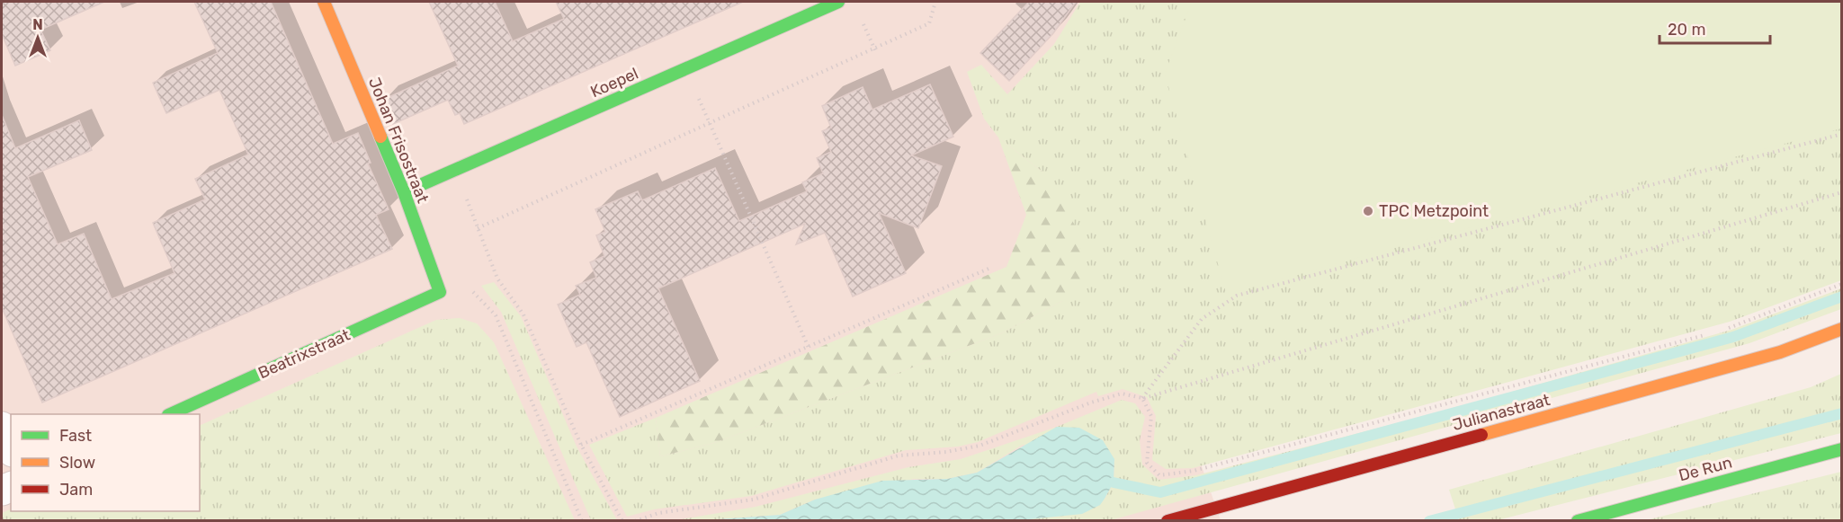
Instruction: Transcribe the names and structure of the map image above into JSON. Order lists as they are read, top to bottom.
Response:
{
  "streets": {
    "street": [
      "Koepel",
      "Johan Frisostraat",
      "Beatrixstraat",
      "Julianastraat",
      "De Run"
    ]
  },
  "crossings": [
    ["Koepel", "Johan Frisostraat"],
    ["Johan Frisostraat", "Beatrixstraat"]
  ],
  "places": ["TPC Metzpoint"],
  "legend": ["Fast", "Slow", "Jam"],
  "scale_bar": "20 m",
  "north": "top"
}
